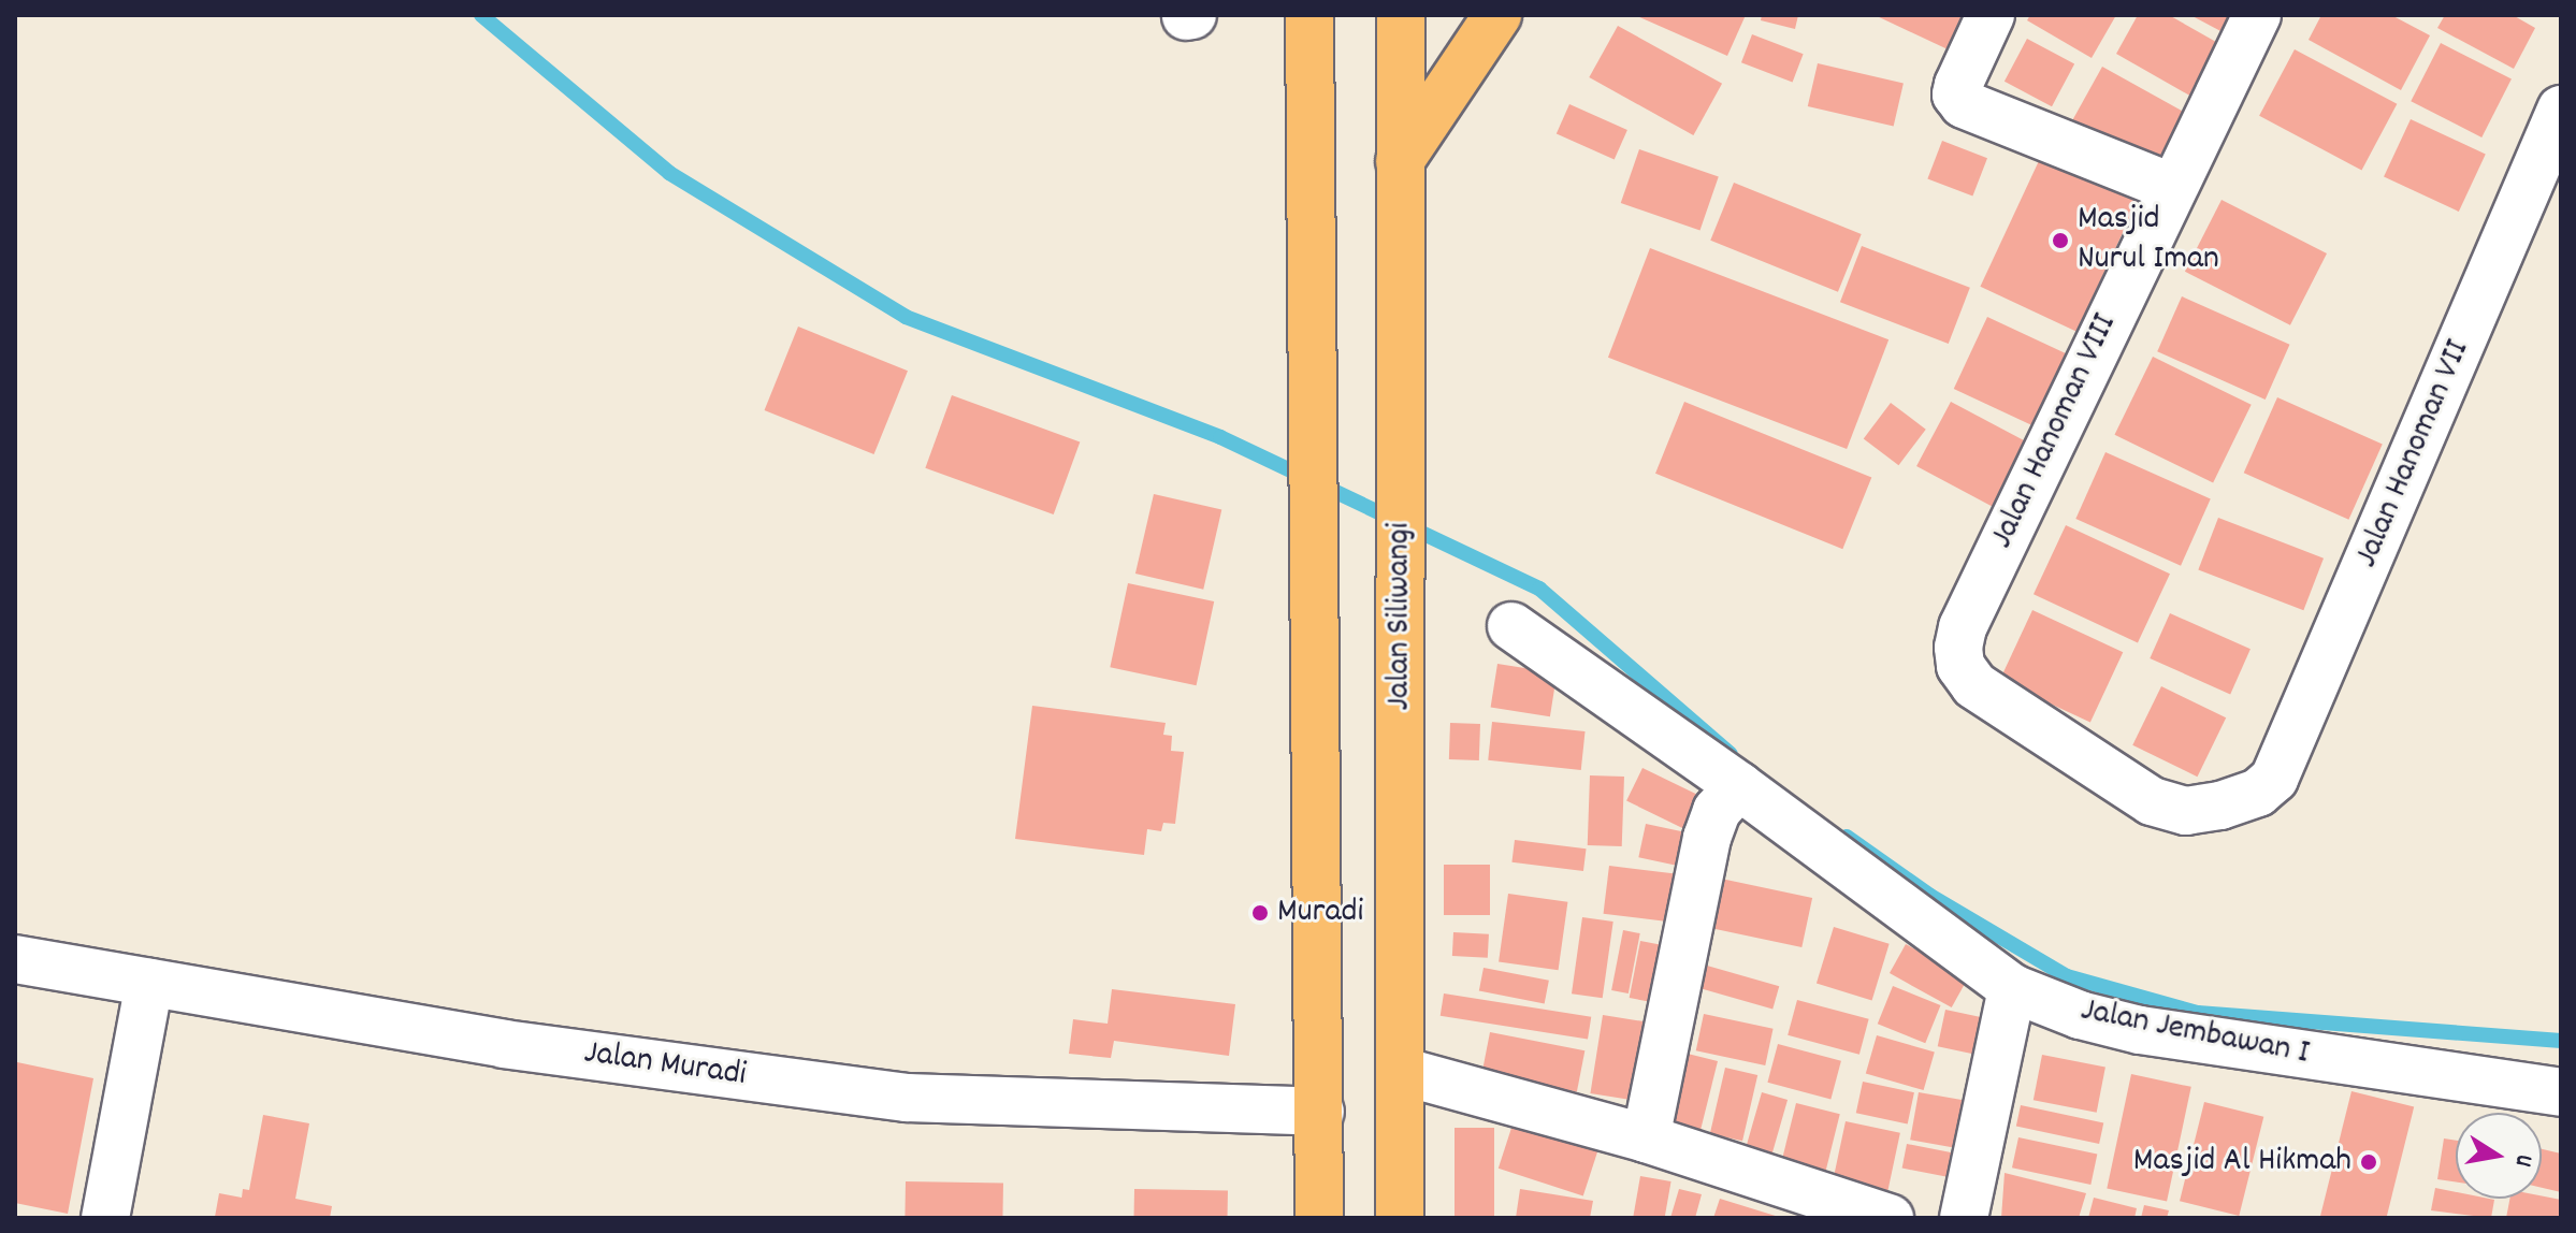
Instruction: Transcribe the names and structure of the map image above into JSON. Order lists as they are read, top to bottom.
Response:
{
  "streets": {
    "highway": ["Jalan Siliwangi"],
    "street": [
      "Jalan Hanoman VIII",
      "Jalan Hanoman VII",
      "Jalan Jembawan I",
      "Jalan Muradi"
    ]
  },
  "crossings": [
    ["Jalan Hanoman VIII", "Jalan Hanoman VII"]
  ],
  "places": ["Masjid Nurul Iman", "Muradi", "Masjid Al Hikmah"],
  "north": "right"
}
